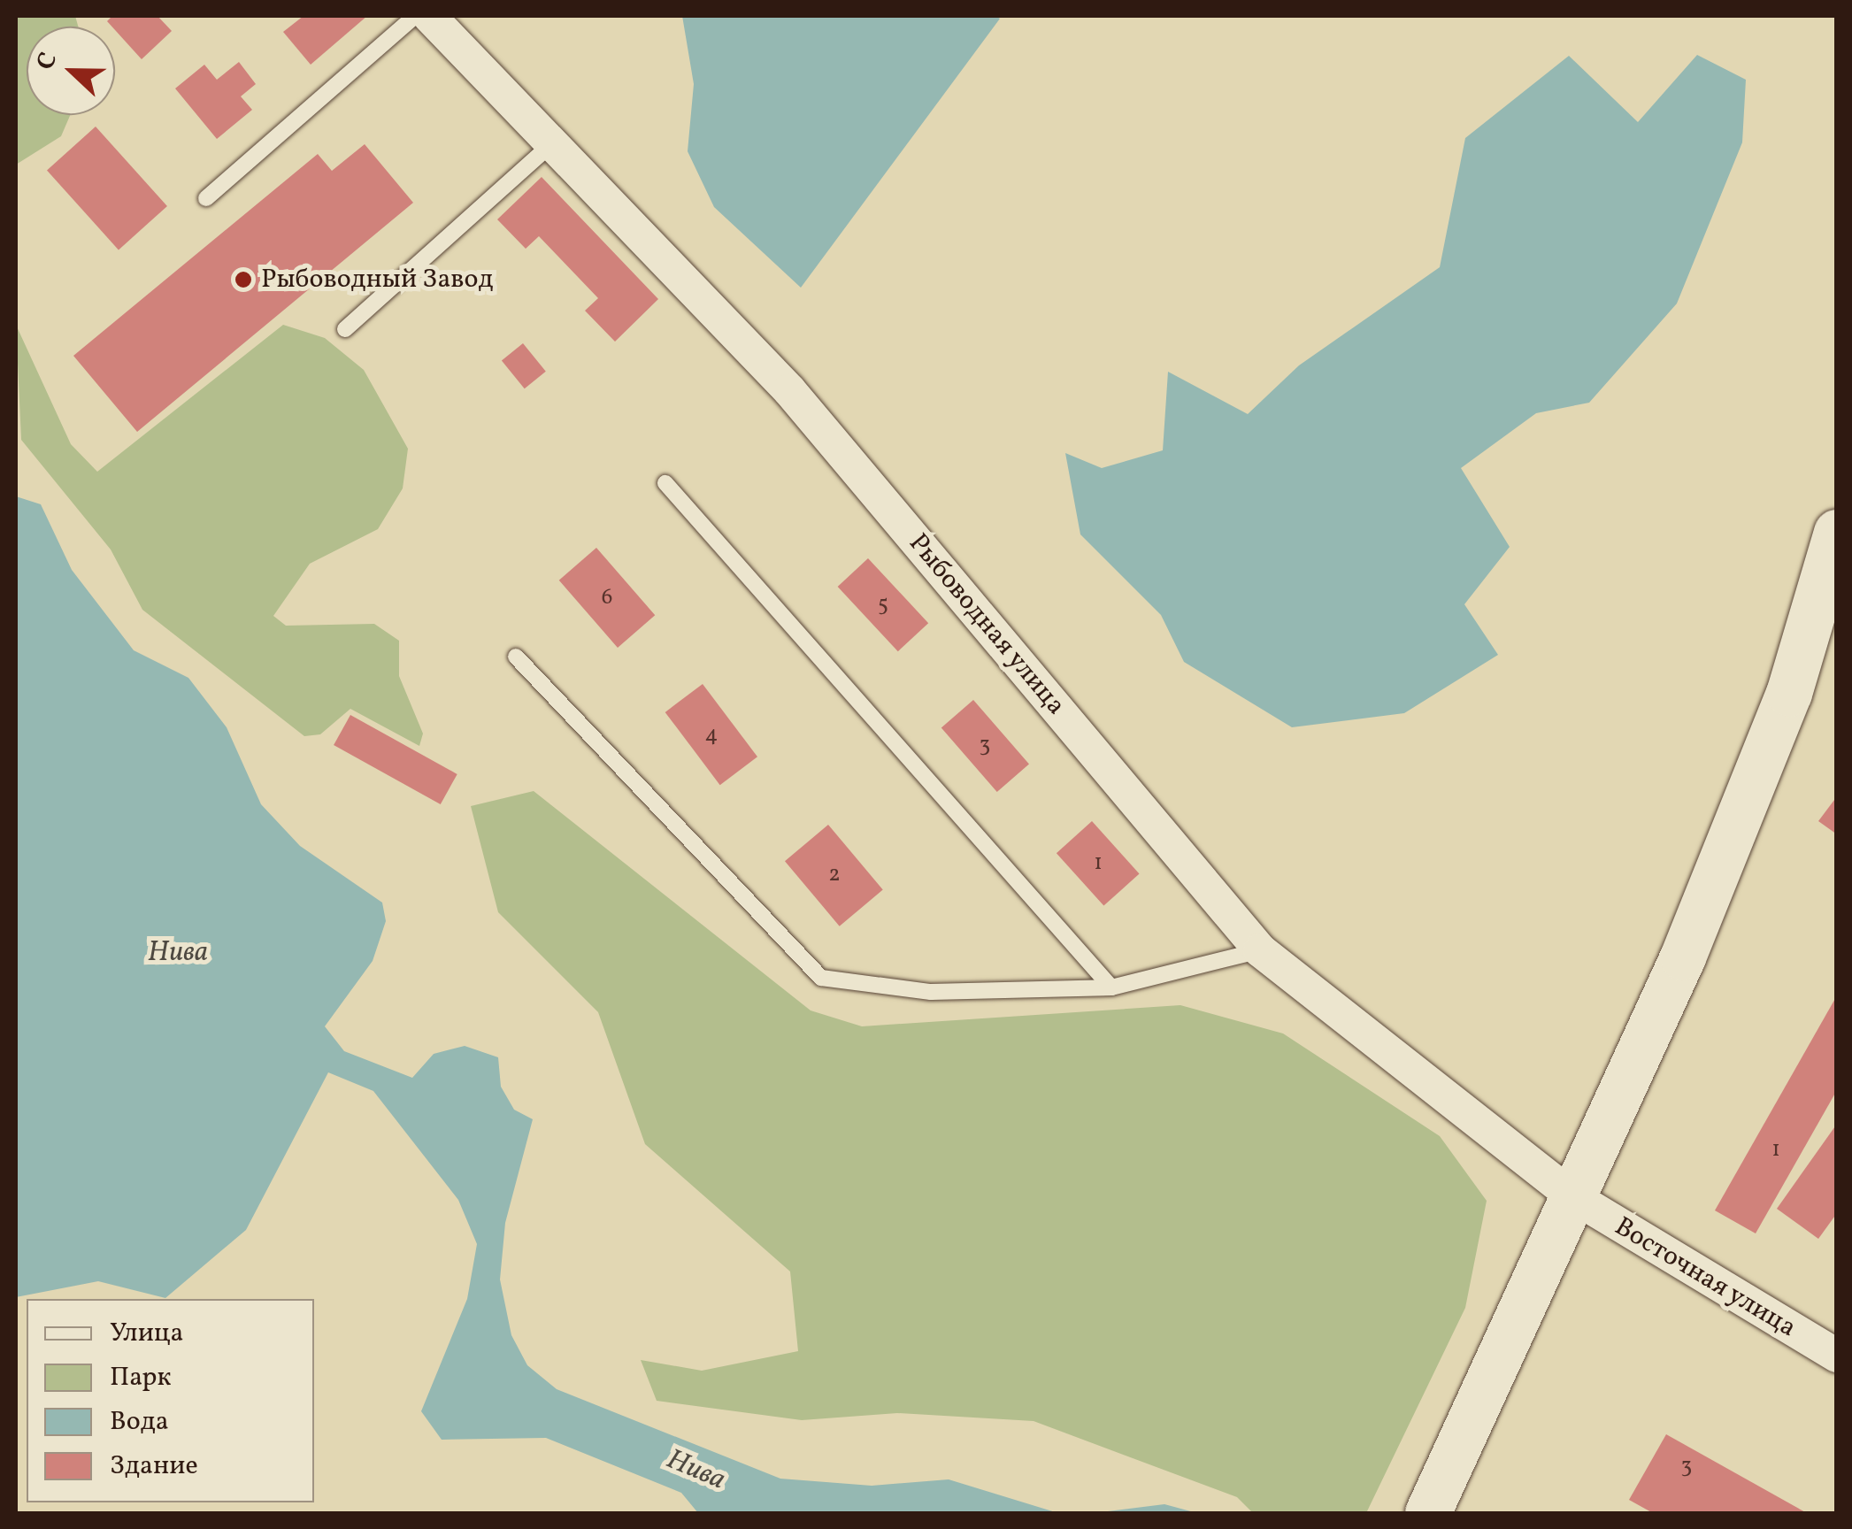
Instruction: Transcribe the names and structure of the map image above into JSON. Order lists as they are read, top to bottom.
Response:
{
  "streets": {
    "street": ["Рыбоводная улица", "Восточная улица"]
  },
  "crossings": [
    ["Рыбоводная улица", "Восточная улица"]
  ],
  "water": ["Нива"],
  "places": ["Рыбоводный Завод"],
  "house_numbers": [
    "6",
    "5",
    "4",
    "3",
    "1",
    "2",
    "1",
    "3"
  ],
  "legend": [
    "Улица",
    "Парк",
    "Вода",
    "Здание"
  ],
  "north": "left"
}
